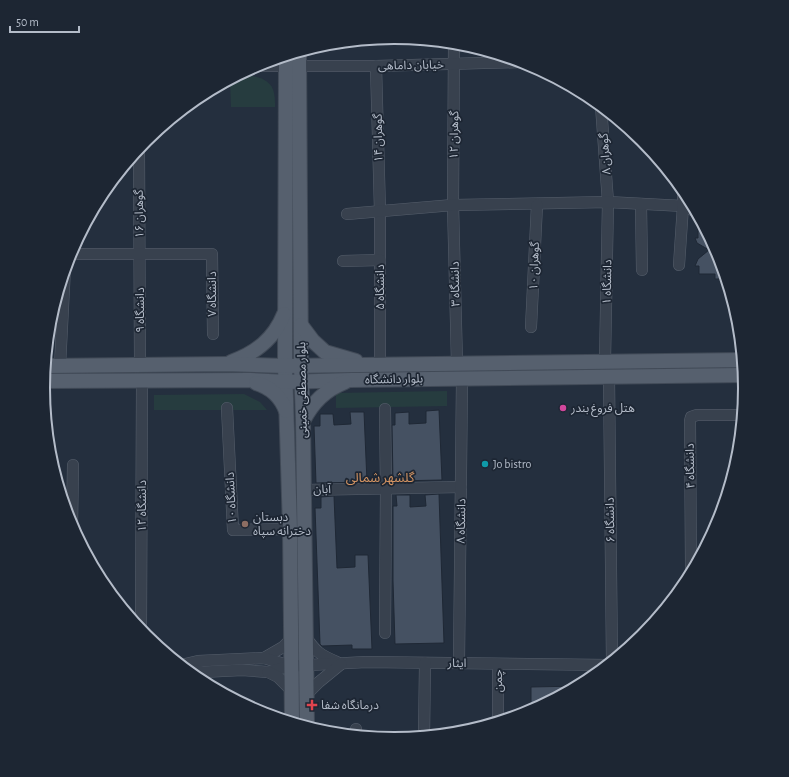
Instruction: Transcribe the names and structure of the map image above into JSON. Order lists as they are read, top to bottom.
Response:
{
  "streets": {
    "main road": ["بلوار دانشگاه", "بلوار مصطفی خمینی"],
    "street": [
      "خیابان داماهی",
      "گوهران ۱۲",
      "گوهران ۱۴",
      "گوهران ۸",
      "گوهران ۱۶",
      "گوهران ۱۰",
      "دانشگاه ۱",
      "دانشگاه ۳",
      "دانشگاه ۵",
      "دانشگاه ۷",
      "دانشگاه ۹",
      "دانشگاه ۴",
      "آبان",
      "دانشگاه ۱۰",
      "دانشگاه ۱۲",
      "دانشگاه ۶",
      "دانشگاه ۸",
      "ایثار",
      "چمن"
    ]
  },
  "crossings": [
    ["خیابان داماهی", "گوهران ۱۲"],
    ["خیابان داماهی", "گوهران ۱۴"],
    ["خیابان داماهی", "بلوار مصطفی خمینی"],
    ["گوهران ۱۲", "دانشگاه ۳"],
    ["گوهران ۱۴", "دانشگاه ۵"],
    ["گوهران ۸", "دانشگاه ۱"],
    ["گوهران ۱۶", "دانشگاه ۷"],
    ["گوهران ۱۶", "دانشگاه ۹"],
    ["دانشگاه ۱", "بلوار دانشگاه"],
    ["دانشگاه ۳", "بلوار دانشگاه"],
    ["دانشگاه ۵", "بلوار دانشگاه"],
    ["دانشگاه ۷", "دانشگاه ۹"],
    ["دانشگاه ۹", "بلوار دانشگاه"],
    ["بلوار دانشگاه", "بلوار مصطفی خمینی"],
    ["بلوار دانشگاه", "دانشگاه ۱۲"],
    ["بلوار دانشگاه", "دانشگاه ۶"],
    ["بلوار دانشگاه", "دانشگاه ۸"],
    ["بلوار مصطفی خمینی", "آبان"],
    ["بلوار مصطفی خمینی", "دانشگاه ۱۰"],
    ["بلوار مصطفی خمینی", "ایثار"],
    ["آبان", "دانشگاه ۸"],
    ["دانشگاه ۸", "ایثار"],
    ["ایثار", "چمن"]
  ],
  "districts": ["گلشهر شمالی"],
  "places": {
    "other": ["هتل فروغ بندر", "Jo bistro", "دبستان دخترانه سپاه"],
    "health": ["درمانگاه شفا"]
  },
  "scale_bar": "50 m"
}
